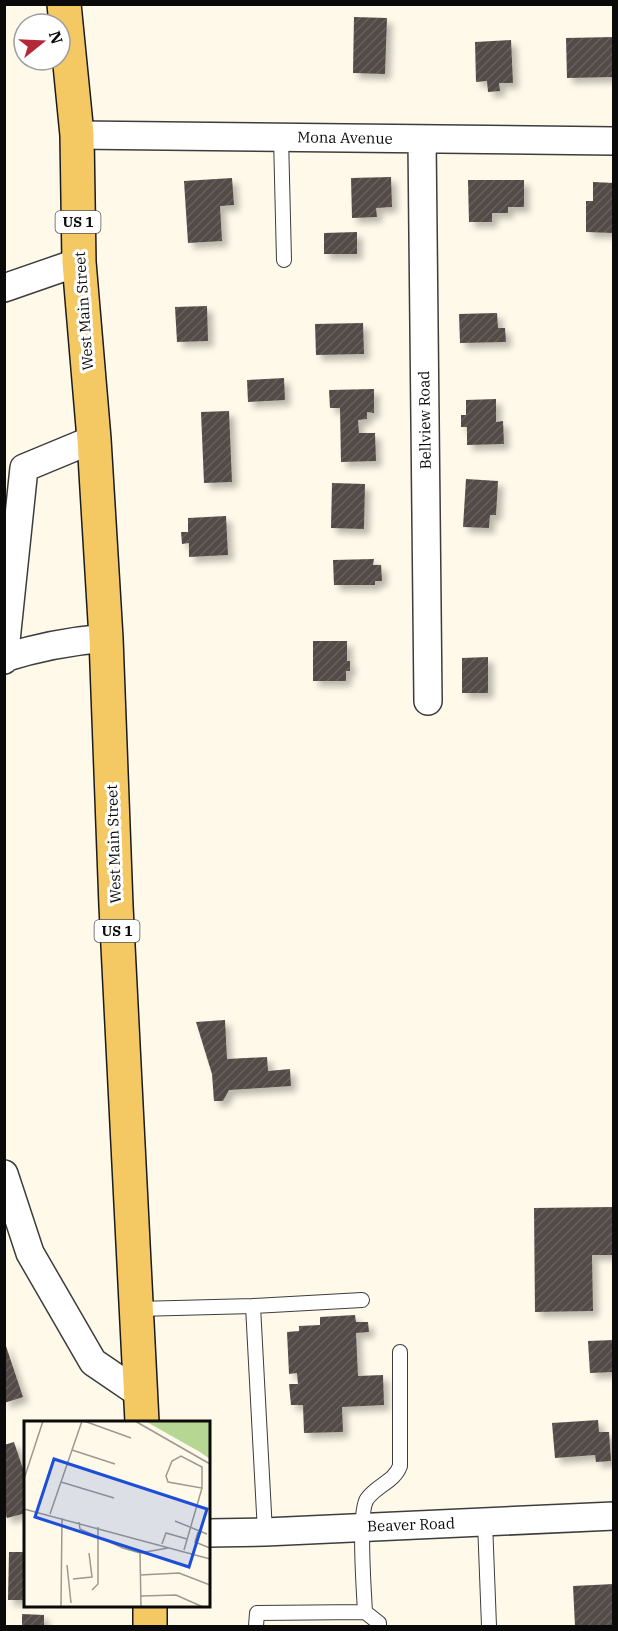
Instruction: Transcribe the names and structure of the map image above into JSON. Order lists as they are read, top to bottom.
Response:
{
  "streets": {
    "main road": ["US 1", "West Main Street"],
    "street": ["Mona Avenue", "Bellview Road", "Beaver Road"]
  },
  "crossings": [
    ["Mona Avenue", "West Main Street"],
    ["Mona Avenue", "Bellview Road"]
  ],
  "north": "right"
}
